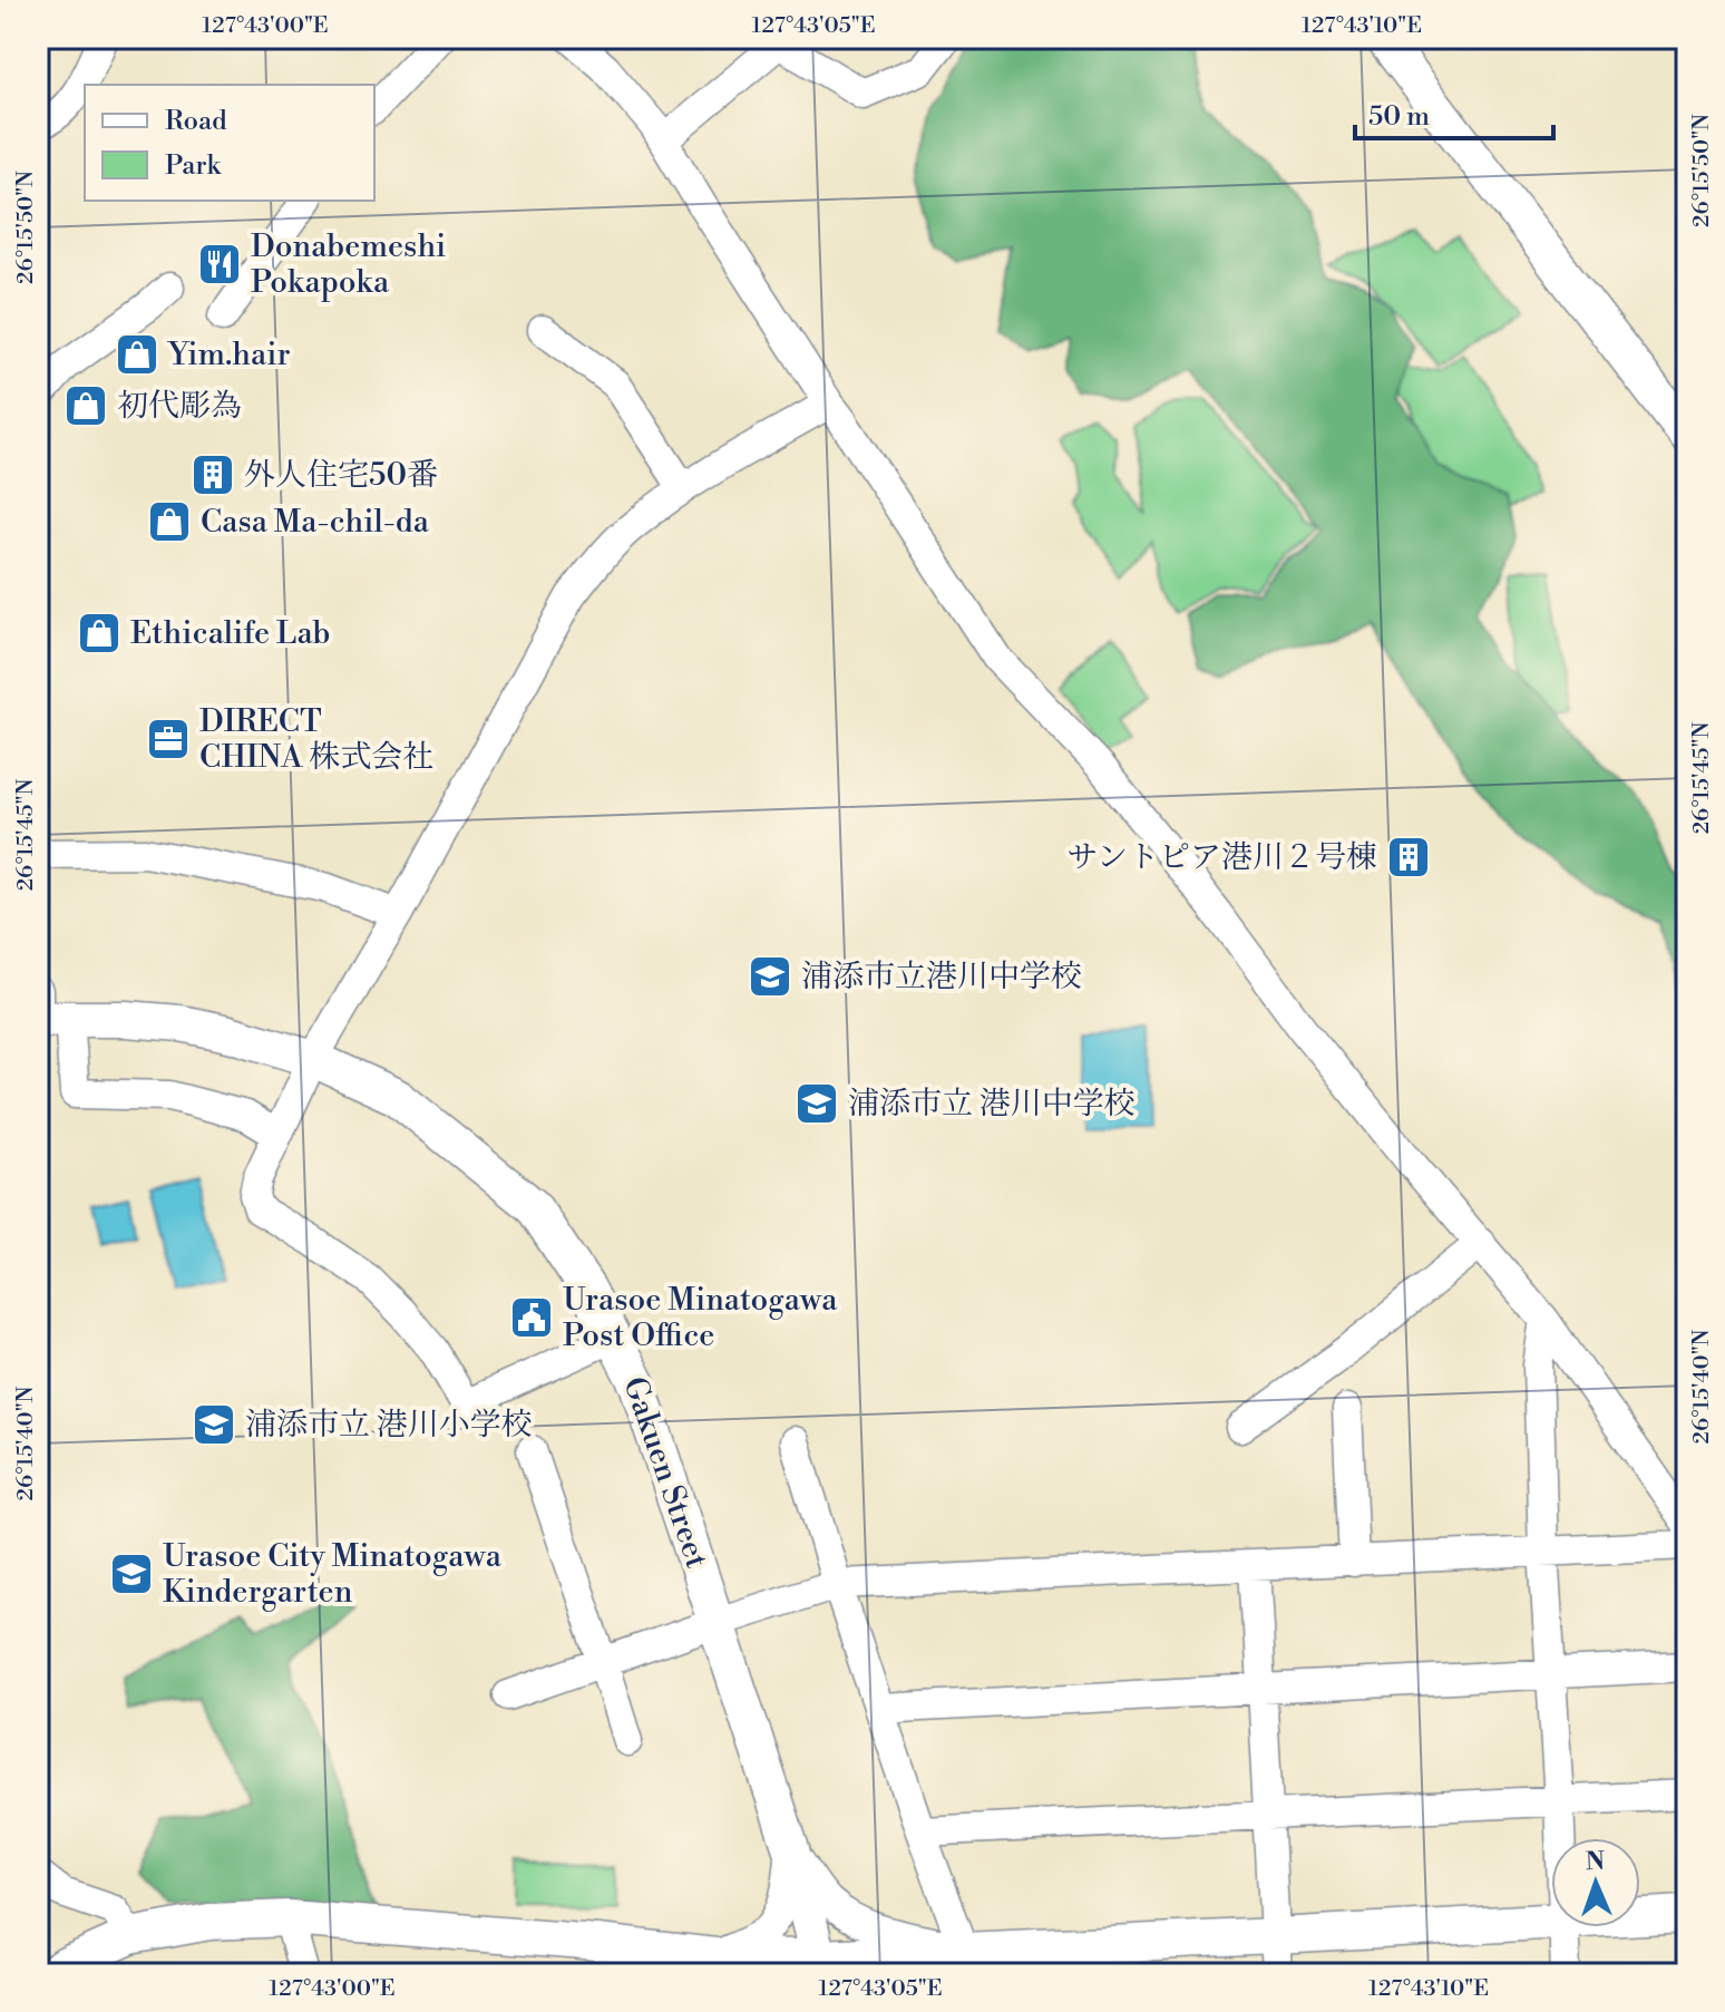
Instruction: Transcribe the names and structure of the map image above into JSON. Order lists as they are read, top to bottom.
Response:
{
  "streets": {
    "street": ["Gakuen Street"]
  },
  "places": {
    "restaurant": ["Donabemeshi Pokapoka"],
    "shop": [
      "Yim.hair",
      "初代彫為",
      "Casa Ma-chil-da",
      "Ethicalife Lab"
    ],
    "building": ["外人住宅50番", "サントピア港川２号棟"],
    "office": ["DIRECT CHINA 株式会社"],
    "school or university": [
      "浦添市立港川中学校",
      "浦添市立 港川中学校",
      "浦添市立 港川小学校",
      "Urasoe City Minatogawa Kindergarten"
    ],
    "public building": ["Urasoe Minatogawa Post Office"]
  },
  "legend": ["Road", "Park"],
  "scale_bar": "50 m",
  "north": "top",
  "coordinates": [
    "127°43'00\"E",
    "127°43'05\"E",
    "127°43'10\"E",
    "26°15'50\"N",
    "26°15'45\"N",
    "26°15'40\"N"
  ]
}
